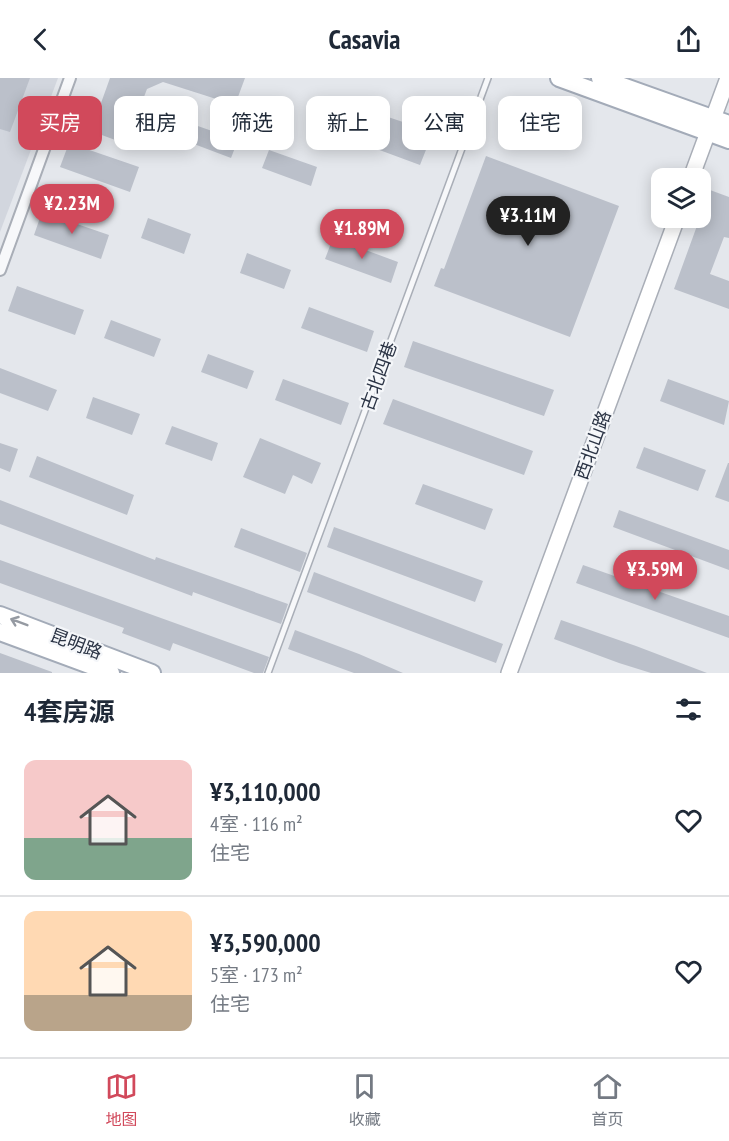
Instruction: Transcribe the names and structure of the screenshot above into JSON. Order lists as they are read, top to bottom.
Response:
{
  "streets": {
    "main road": ["西北山路", "昆明路"],
    "lane": ["古北四巷"]
  },
  "page": {
    "header": "Casavia",
    "chip": [
      "买房",
      "租房",
      "筛选",
      "新上",
      "公寓",
      "住宅"
    ],
    "price": [
      "¥2.23M",
      "¥3.11M",
      "¥1.89M",
      "¥3.59M"
    ],
    "heading": "4套房源",
    "list": [
      {
        "name": "¥3,110,000",
        "note": "4室 · 116 m² · 住宅"
      },
      {
        "name": "¥3,590,000",
        "note": "5室 · 173 m² · 住宅"
      }
    ],
    "tabs": ["地图", "收藏", "首页"]
  }
}
